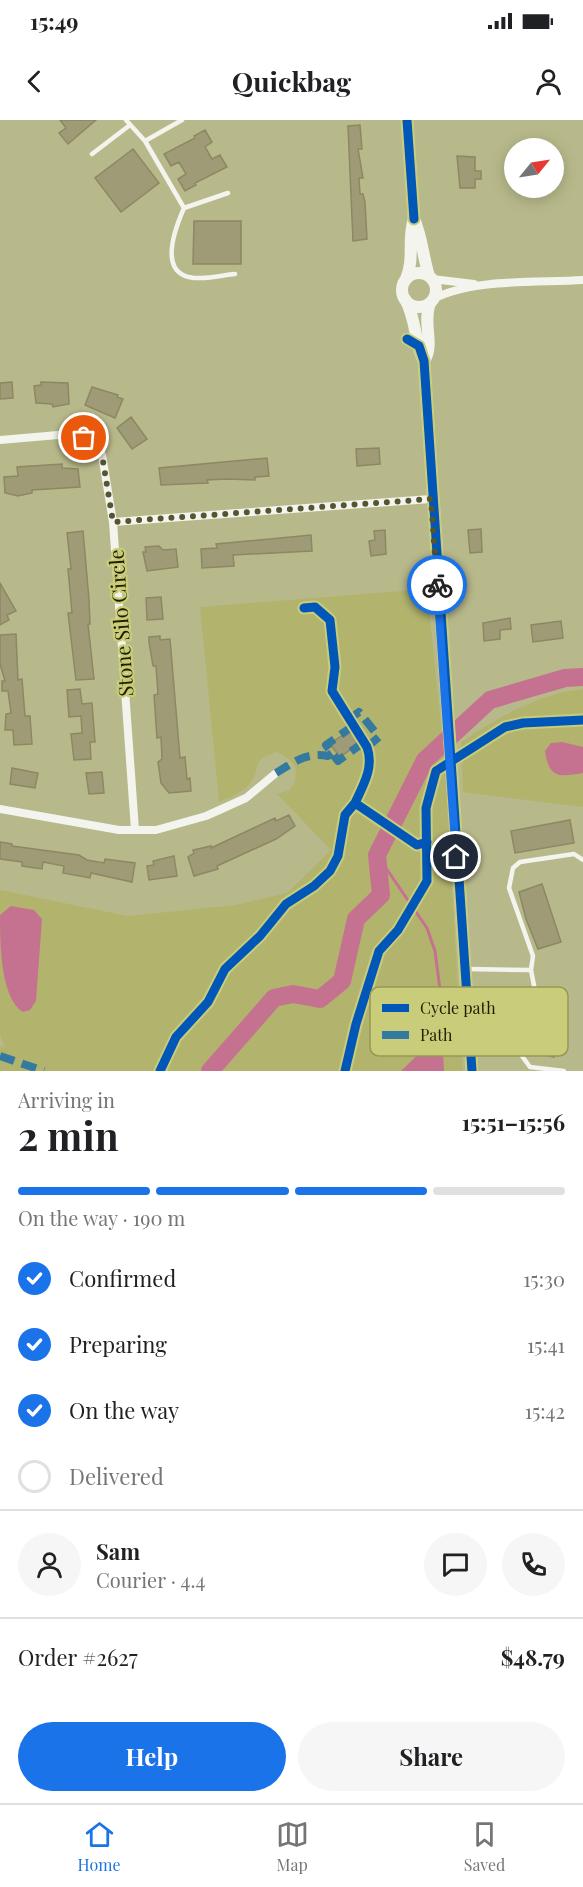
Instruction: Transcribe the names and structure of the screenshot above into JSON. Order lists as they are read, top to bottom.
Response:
{
  "streets": {
    "street": ["Stone Silo Circle"]
  },
  "legend": ["Cycle path", "Path"],
  "north": "top right",
  "page": {
    "status": "15:49",
    "header": "Quickbag",
    "heading": ["2 min", "Arriving in", "15:51–15:56"],
    "panel": [
      "Sam",
      "Courier · 4.4",
      "Order #2627",
      "$48.79"
    ],
    "bar": "On the way · 190 m",
    "list": [
      ["Confirmed", "15:30"],
      ["Preparing", "15:41"],
      ["On the way", "15:42"],
      "Delivered"
    ],
    "buttons": ["Help", "Share"],
    "tabs": ["Home", "Map", "Saved"]
  }
}
